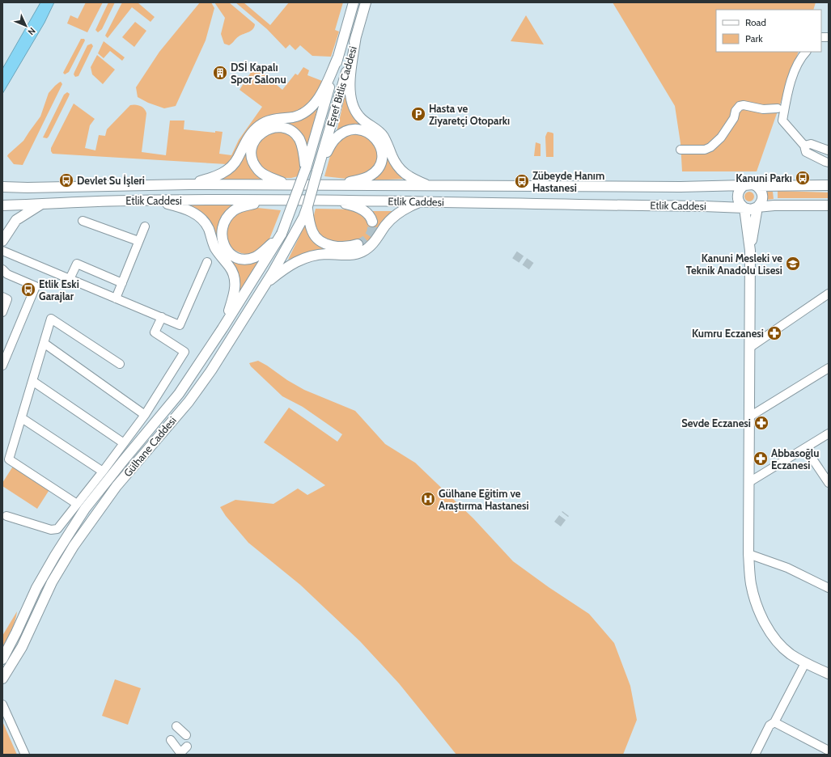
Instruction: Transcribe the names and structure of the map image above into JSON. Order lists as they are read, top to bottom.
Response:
{
  "streets": {
    "main road": ["Eşref Bitlis Caddesi", "Etlik Caddesi", "Gülhane Caddesi"]
  },
  "crossings": [
    ["Eşref Bitlis Caddesi", "Gülhane Caddesi"]
  ],
  "places": {
    "building": ["DSİ Kapalı Spor Salonu"],
    "parking": ["Hasta ve Ziyaretçi Otoparkı"],
    "bus stop": [
      "Kanuni Parkı",
      "Devlet Su İşleri",
      "Zübeyde Hanım Hastanesi",
      "Etlik Eski Garajlar"
    ],
    "school or university": ["Kanuni Mesleki ve Teknik Anadolu Lisesi"],
    "pharmacy": ["Kumru Eczanesi", "Sevde Eczanesi", "Abbasoğlu Eczanesi"],
    "hospital": ["Gülhane Eğitim ve Araştırma Hastanesi"]
  },
  "legend": ["Road", "Park"],
  "north": "bottom right"
}
